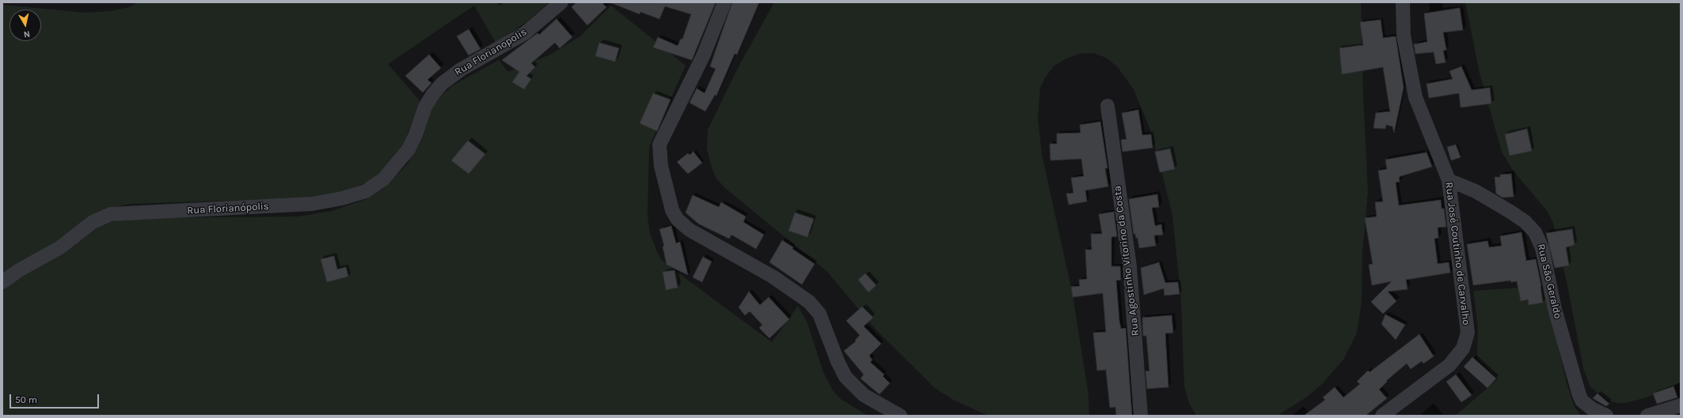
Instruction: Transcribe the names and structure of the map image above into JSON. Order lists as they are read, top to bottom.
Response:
{
  "streets": {
    "street": [
      "Rua Florianopolis",
      "Rua Florianópolis",
      "Rua José Coutinho de Carvalho",
      "Rua Agostinho Vitorino da Costa",
      "Rua São Geraldo"
    ]
  },
  "crossings": [
    ["Rua Florianopolis", "Rua Florianópolis"],
    ["Rua José Coutinho de Carvalho", "Rua São Geraldo"]
  ],
  "scale_bar": "50 m",
  "north": "bottom"
}
